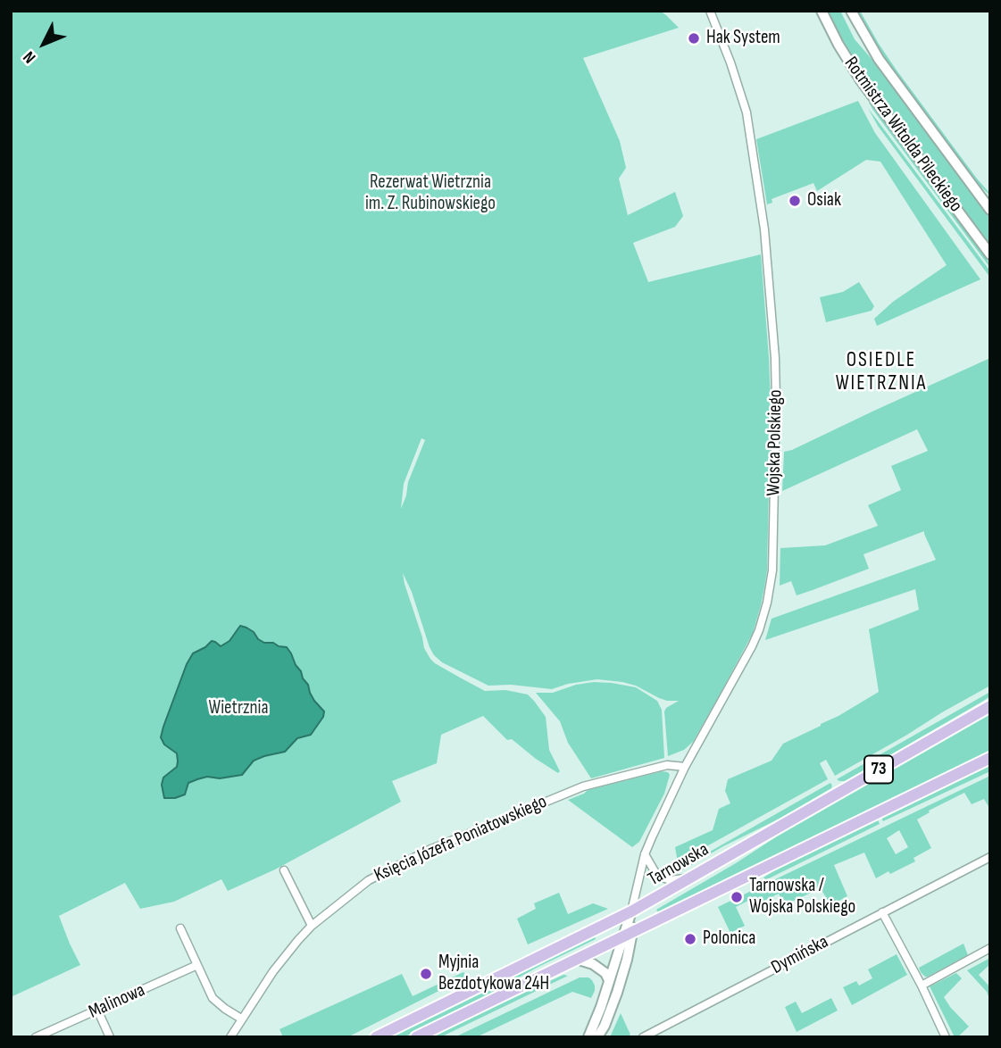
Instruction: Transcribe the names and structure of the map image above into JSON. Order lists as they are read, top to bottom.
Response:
{
  "streets": {
    "main road": [
      "Rotmistrza Witolda Pileckiego",
      "Wojska Polskiego",
      "73",
      "Tarnowska"
    ],
    "street": ["Księcia Józefa Poniatowskiego", "Dymińska", "Malinowa"]
  },
  "crossings": [
    ["Wojska Polskiego", "Księcia Józefa Poniatowskiego"],
    ["Wojska Polskiego", "Tarnowska"]
  ],
  "districts": ["OSIEDLE WIETRZNIA"],
  "parks": ["Rezerwat Wietrznia im. Z. Rubinowskiego", "Wietrznia"],
  "places": [
    "Hak System",
    "Osiak",
    "Tarnowska / Wojska Polskiego",
    "Polonica",
    "Myjnia Bezdotykowa 24H"
  ],
  "north": "bottom left"
}
